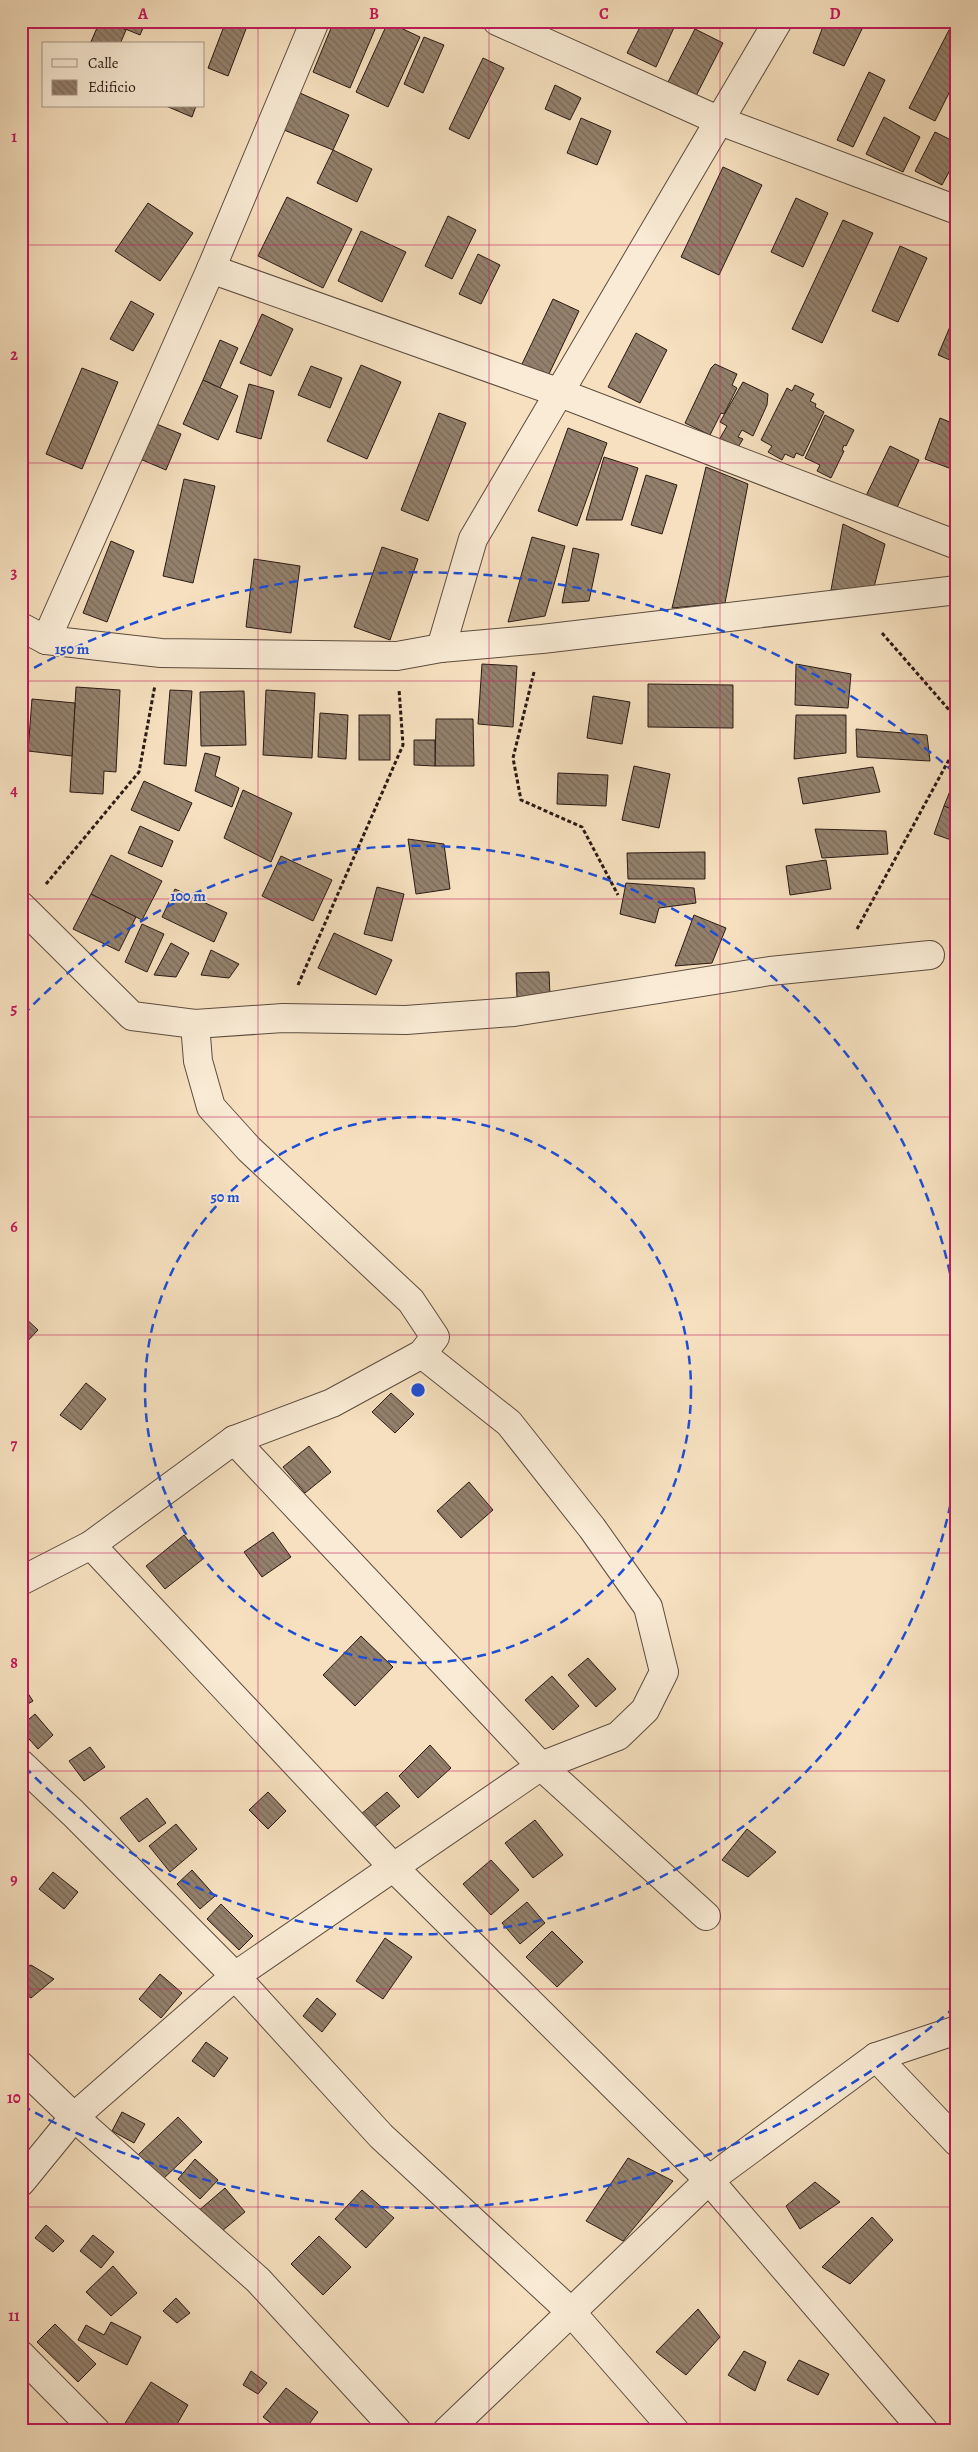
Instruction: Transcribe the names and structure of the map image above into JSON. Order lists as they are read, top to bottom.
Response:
{
  "legend": ["Calle", "Edificio"],
  "grid": {
    "columns": [
      "A",
      "B",
      "C",
      "D"
    ],
    "rows": [
      "1",
      "2",
      "3",
      "4",
      "5",
      "6",
      "7",
      "8",
      "9",
      "10",
      "11"
    ]
  },
  "rings": ["150 m", "100 m", "50 m"]
}
